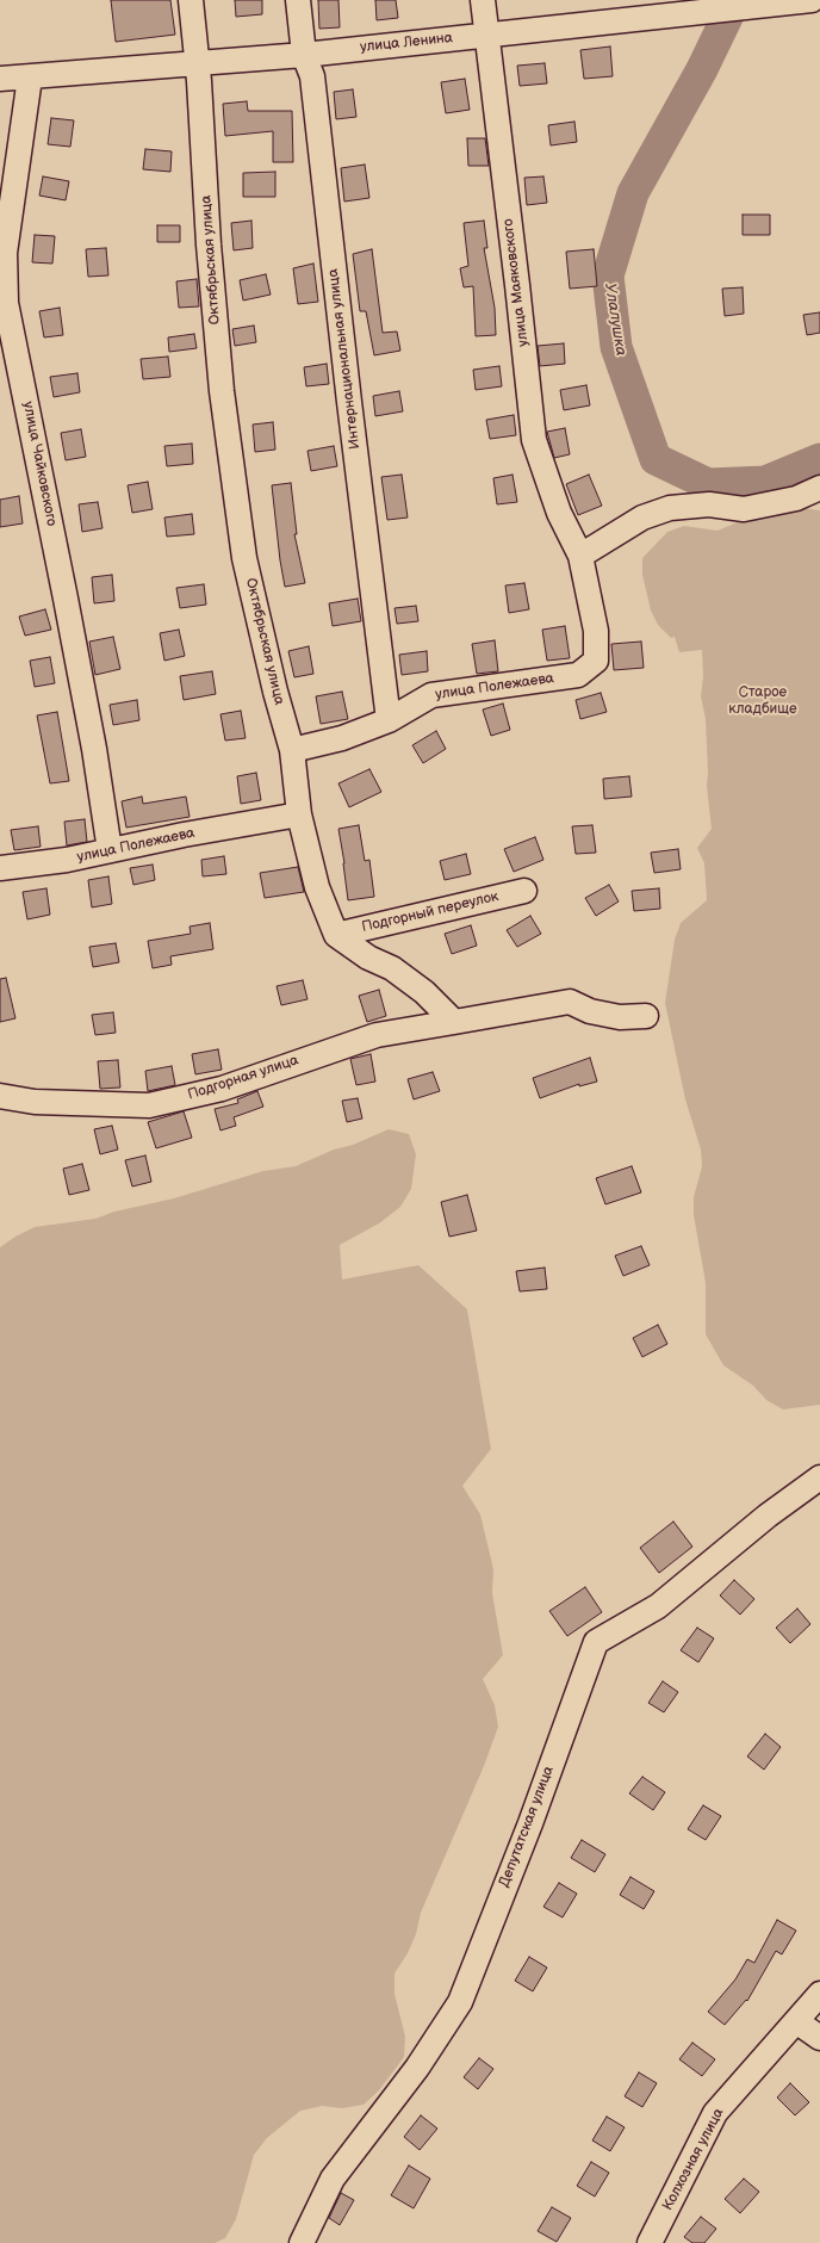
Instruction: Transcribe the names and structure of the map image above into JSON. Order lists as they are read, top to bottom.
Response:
{
  "streets": {
    "street": [
      "улица Ленина",
      "Октябрьская улица",
      "улица Маяковского",
      "Интернациональная улица",
      "улица Чайковского",
      "улица Полежаева",
      "Подгорный переулок",
      "Подгорная улица",
      "Депутатская улица",
      "Колхозная улица"
    ]
  },
  "crossings": [
    ["улица Ленина", "Октябрьская улица"],
    ["улица Ленина", "улица Маяковского"],
    ["улица Ленина", "Интернациональная улица"],
    ["улица Ленина", "улица Чайковского"],
    ["Октябрьская улица", "улица Полежаева"],
    ["Октябрьская улица", "Подгорный переулок"],
    ["улица Маяковского", "улица Полежаева"],
    ["Интернациональная улица", "улица Полежаева"],
    ["улица Чайковского", "улица Полежаева"]
  ],
  "water": ["Улалушка"],
  "parks": ["Старое кладбище"]
}
